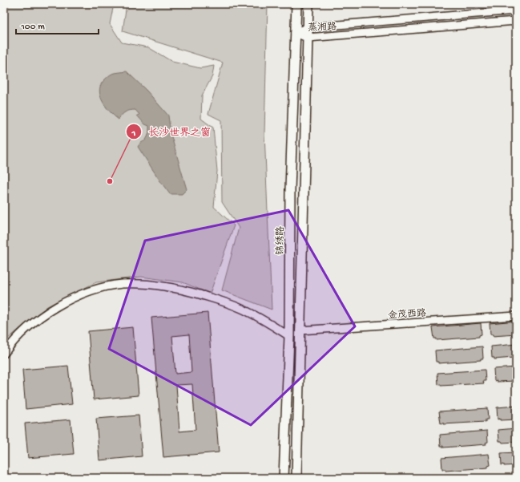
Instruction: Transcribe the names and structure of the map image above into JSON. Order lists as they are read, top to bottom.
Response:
{
  "streets": {
    "main road": ["锦绣路"],
    "street": ["蒸湘路", "金茂西路"]
  },
  "crossings": [
    ["蒸湘路", "锦绣路"]
  ],
  "places": ["长沙世界之窗"],
  "scale_bar": "100 m"
}
